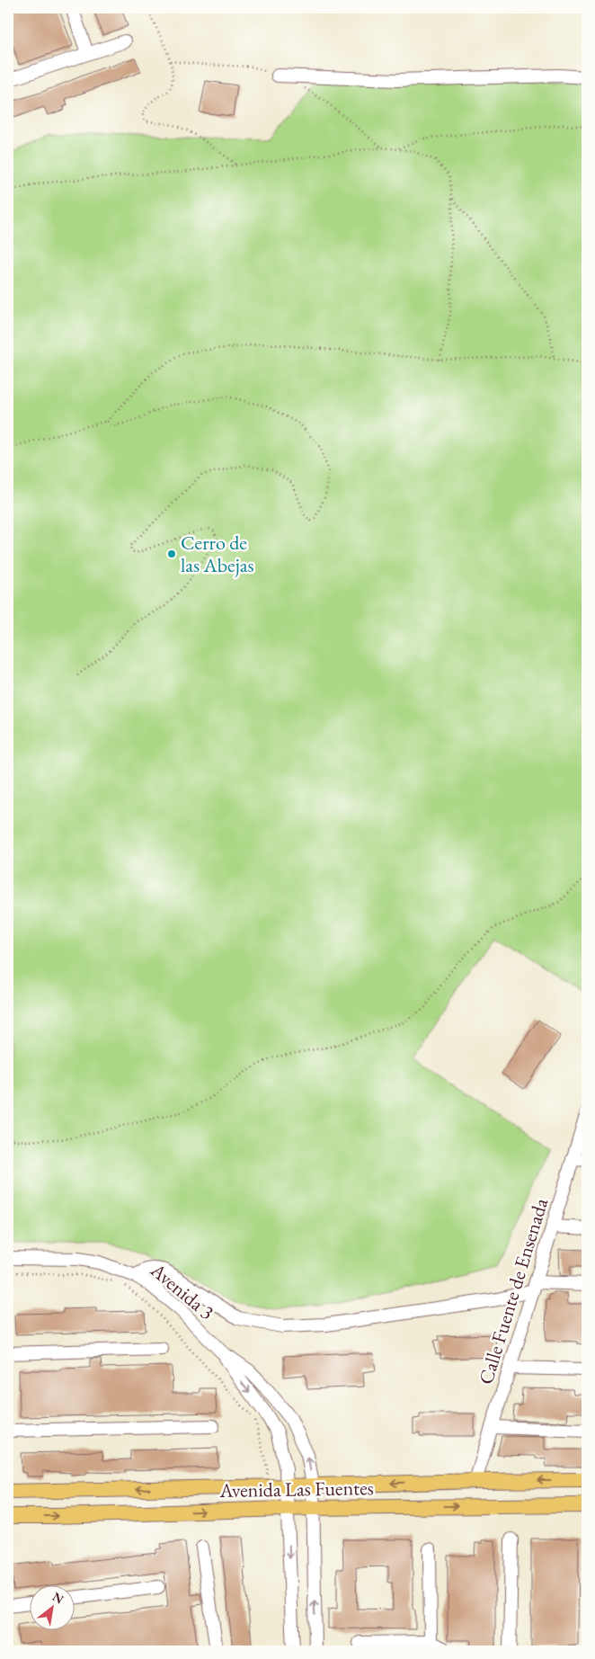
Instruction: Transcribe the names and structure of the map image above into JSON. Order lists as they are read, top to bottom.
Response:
{
  "streets": {
    "main road": ["Avenida Las Fuentes"],
    "street": ["Avenida 3", "Calle Fuente de Ensenada"]
  },
  "crossings": [
    ["Avenida 3", "Avenida Las Fuentes"],
    ["Calle Fuente de Ensenada", "Avenida Las Fuentes"]
  ],
  "places": ["Cerro de las Abejas"],
  "north": "top right"
}
